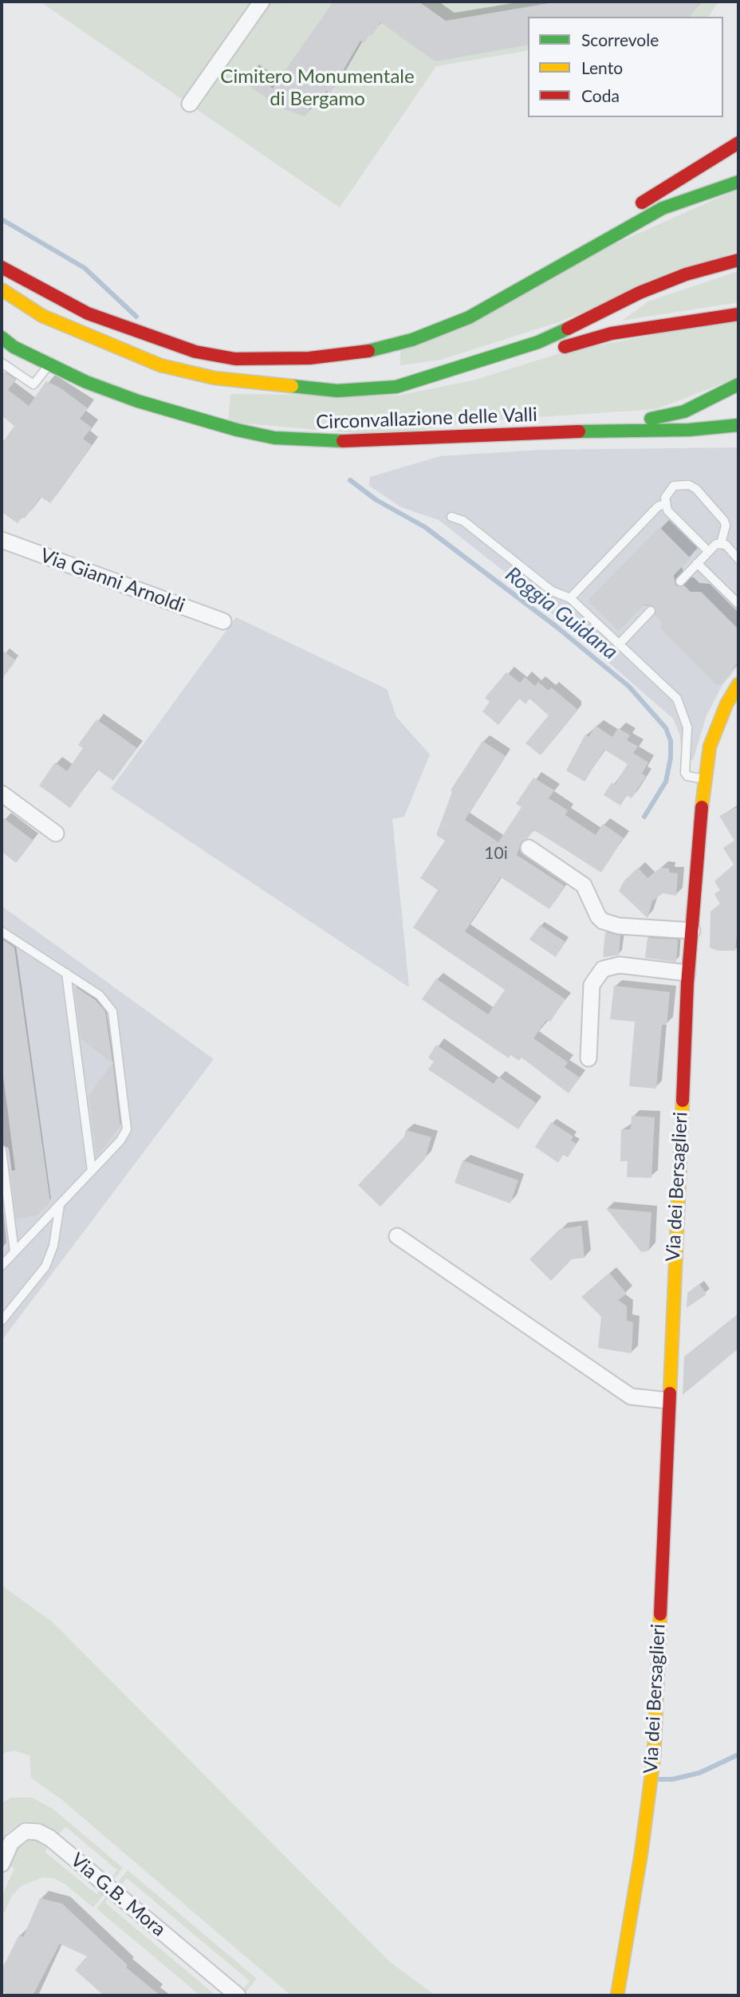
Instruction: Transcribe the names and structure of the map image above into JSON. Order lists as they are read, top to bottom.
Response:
{
  "streets": {
    "main road": ["Circonvallazione delle Valli", "Via dei Bersaglieri"],
    "street": ["Via Gianni Arnoldi", "Via G.B. Mora"]
  },
  "water": ["Roggia Guidana"],
  "parks": ["Cimitero Monumentale di Bergamo"],
  "house_numbers": ["10i"],
  "legend": ["Scorrevole", "Lento", "Coda"]
}
